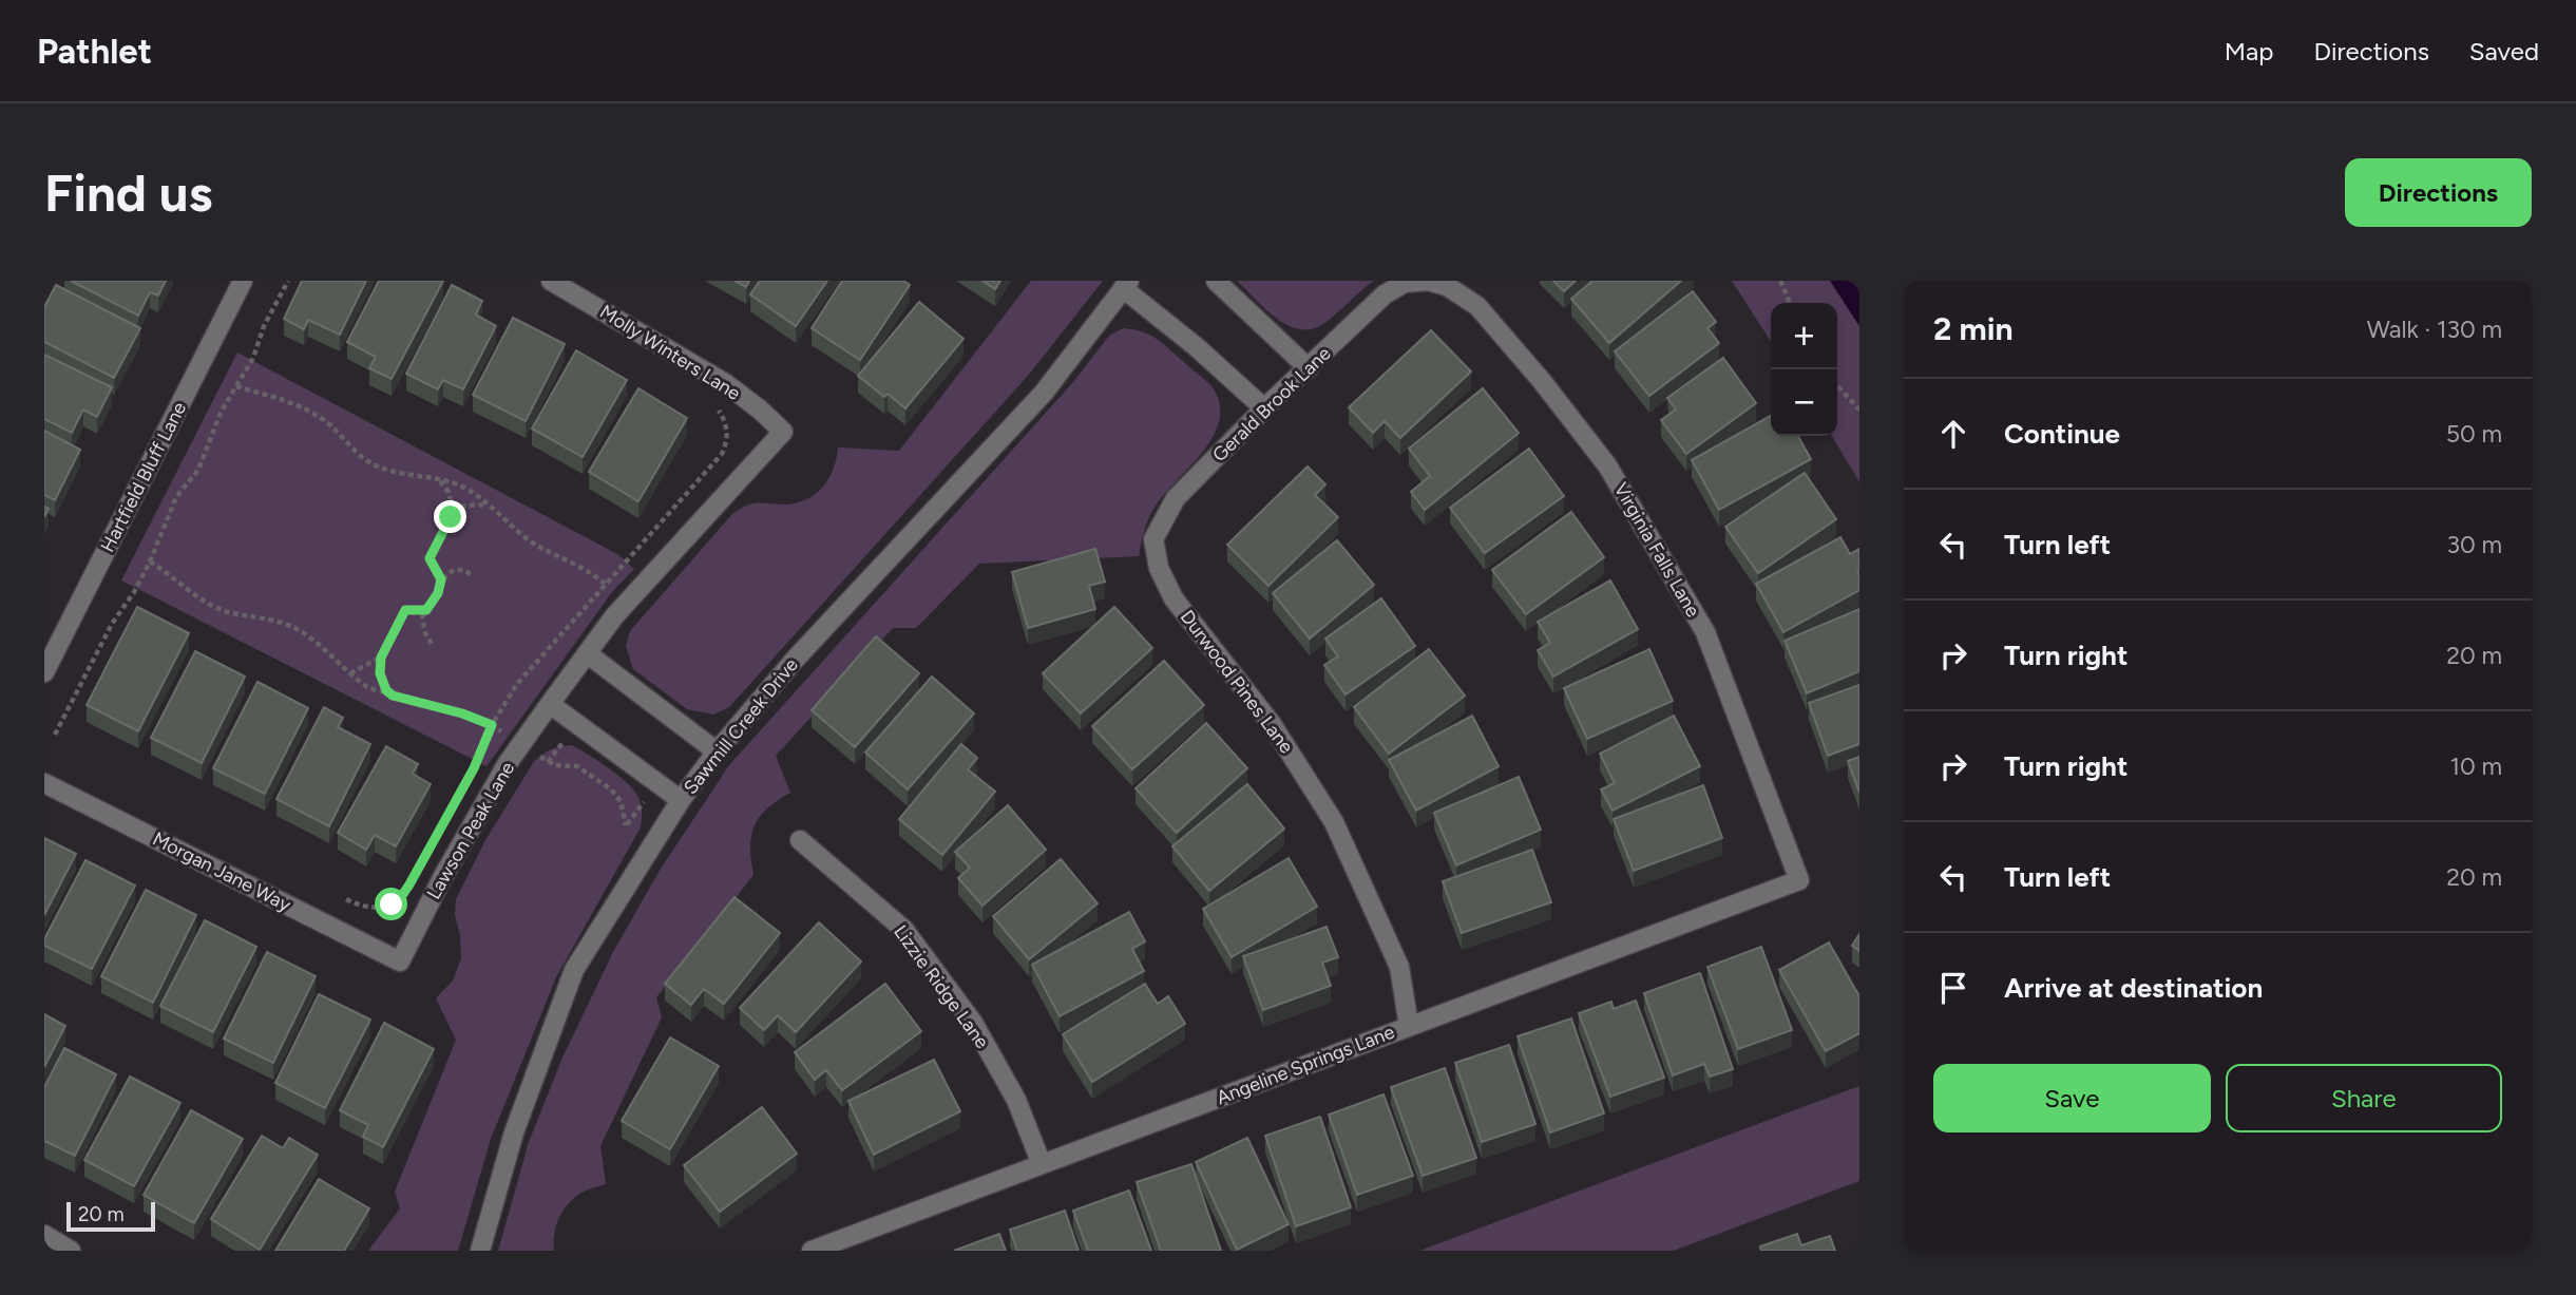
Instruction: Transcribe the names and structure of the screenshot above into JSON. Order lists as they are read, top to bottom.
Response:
{
  "streets": {
    "street": [
      "Molly Winters Lane",
      "Gerald Brook Lane",
      "Hartfield Bluff Lane",
      "Virginia Falls Lane",
      "Durwood Pines Lane",
      "Sawmill Creek Drive",
      "Lawson Peak Lane",
      "Morgan Jane Way",
      "Lizzie Ridge Lane",
      "Angeline Springs Lane"
    ]
  },
  "crossings": [
    ["Molly Winters Lane", "Lawson Peak Lane"],
    ["Gerald Brook Lane", "Virginia Falls Lane"],
    ["Gerald Brook Lane", "Durwood Pines Lane"],
    ["Virginia Falls Lane", "Angeline Springs Lane"],
    ["Durwood Pines Lane", "Angeline Springs Lane"],
    ["Lawson Peak Lane", "Morgan Jane Way"],
    ["Lizzie Ridge Lane", "Angeline Springs Lane"]
  ],
  "scale_bar": "20 m",
  "page": {
    "header": "Pathlet",
    "nav": ["Map", "Directions", "Saved"],
    "buttons": [
      "Directions",
      ["Save", "Share"]
    ],
    "title": "Find us",
    "heading": ["2 min", "Walk · 130 m"],
    "map_buttons": ["+", "−"],
    "list": [
      ["Continue", "50 m"],
      ["Turn left", "30 m"],
      ["Turn right", "20 m"],
      ["Turn right", "10 m"],
      ["Turn left", "20 m"],
      "Arrive at destination"
    ],
    "scale": "20 m"
  }
}
